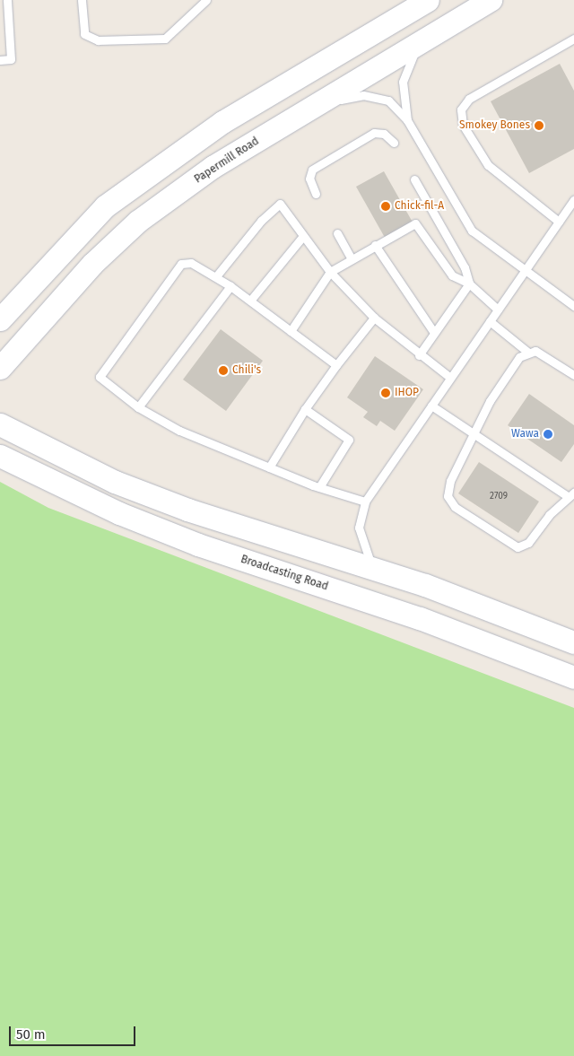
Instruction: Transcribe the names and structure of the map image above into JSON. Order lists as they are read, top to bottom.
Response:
{
  "streets": {
    "main road": ["Papermill Road", "Broadcasting Road"]
  },
  "places": [
    "Smokey Bones",
    "Chick-fil-A",
    "Chili's",
    "IHOP",
    "Wawa"
  ],
  "house_numbers": ["2709"],
  "scale_bar": "50 m"
}
